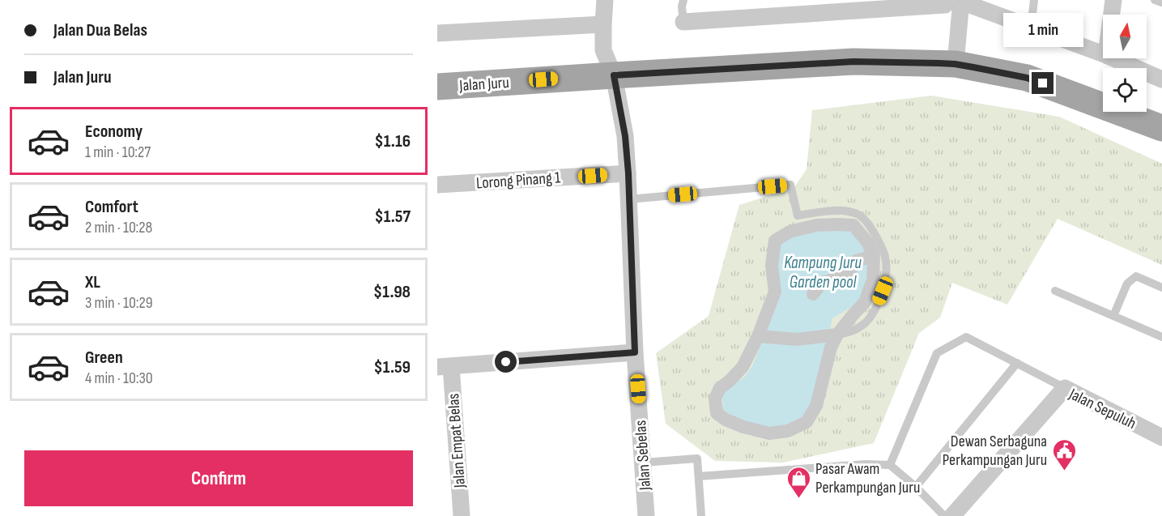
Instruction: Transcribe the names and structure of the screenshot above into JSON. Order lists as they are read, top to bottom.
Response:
{
  "streets": {
    "main road": ["Jalan Juru"],
    "street": [
      "Lorong Pinang 1",
      "Jalan Sepuluh",
      "Jalan Empat Belas",
      "Jalan Sebelas"
    ]
  },
  "crossings": [
    ["Jalan Juru", "Jalan Sebelas"],
    ["Lorong Pinang 1", "Jalan Sebelas"]
  ],
  "water": ["Kampung Juru Garden pool"],
  "places": {
    "public building": ["Dewan Serbaguna Perkampungan Juru"],
    "shop": ["Pasar Awam Perkampungan Juru"]
  },
  "north": "top",
  "page": {
    "banner": ["Jalan Dua Belas", "Jalan Juru"],
    "bubble": "1 min",
    "list": [
      {
        "name": "Economy",
        "note": "1 min · 10:27",
        "value": "$1.16"
      },
      {
        "name": "Comfort",
        "note": "2 min · 10:28",
        "value": "$1.57"
      },
      {
        "name": "XL",
        "note": "3 min · 10:29",
        "value": "$1.98"
      },
      {
        "name": "Green",
        "note": "4 min · 10:30",
        "value": "$1.59"
      }
    ],
    "buttons": "Confirm"
  }
}
